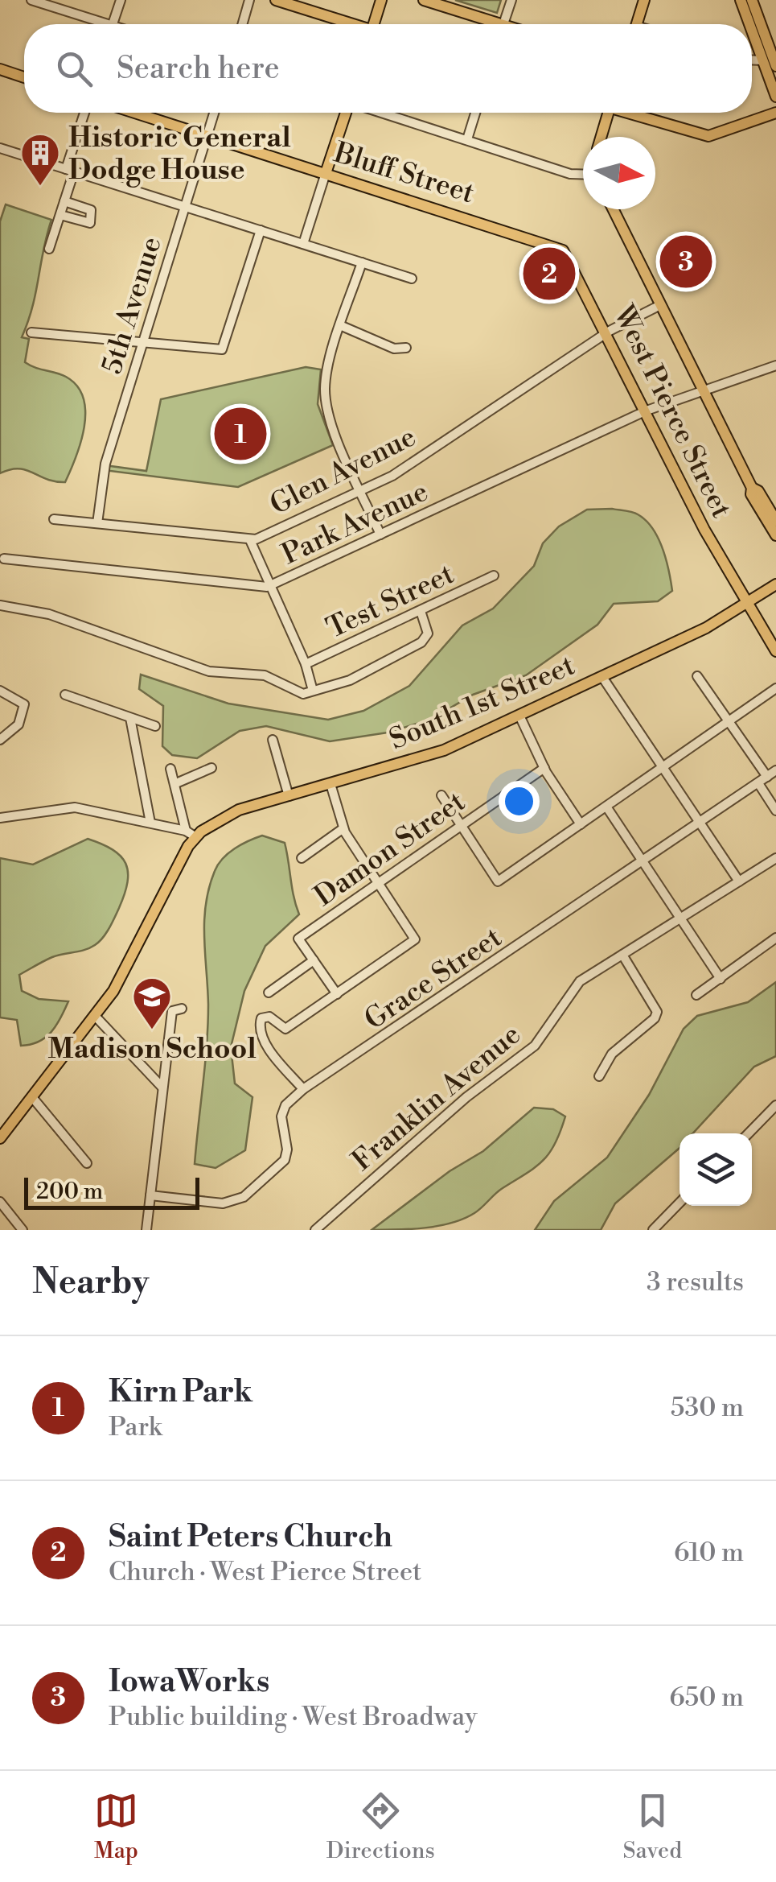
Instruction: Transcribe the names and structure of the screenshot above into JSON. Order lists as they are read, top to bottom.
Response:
{
  "streets": {
    "main road": ["Bluff Street", "West Pierce Street", "South 1st Street"],
    "street": [
      "5th Avenue",
      "Glen Avenue",
      "Park Avenue",
      "Test Street",
      "Damon Street",
      "Grace Street",
      "Franklin Avenue"
    ]
  },
  "crossings": [
    ["Bluff Street", "5th Avenue"],
    ["Bluff Street", "West Pierce Street"],
    ["5th Avenue", "Glen Avenue"],
    ["West Pierce Street", "Glen Avenue"],
    ["West Pierce Street", "Park Avenue"],
    ["West Pierce Street", "South 1st Street"]
  ],
  "places": {
    "building": ["Historic General Dodge House"],
    "school or university": ["Madison School"]
  },
  "scale_bar": "200 m",
  "north": "right",
  "page": {
    "search": "Search here",
    "pins": ["3", "2", "1"],
    "scale": "200 m",
    "heading": ["Nearby", "3 results"],
    "list": [
      {
        "mark": "1",
        "name": "Kirn Park",
        "note": "Park",
        "value": "530 m"
      },
      {
        "mark": "2",
        "name": "Saint Peters Church",
        "note": "Church · West Pierce Street",
        "value": "610 m"
      },
      {
        "mark": "3",
        "name": "IowaWorks",
        "note": "Public building · West Broadway",
        "value": "650 m"
      }
    ],
    "nav": ["Map", "Directions", "Saved"]
  }
}
